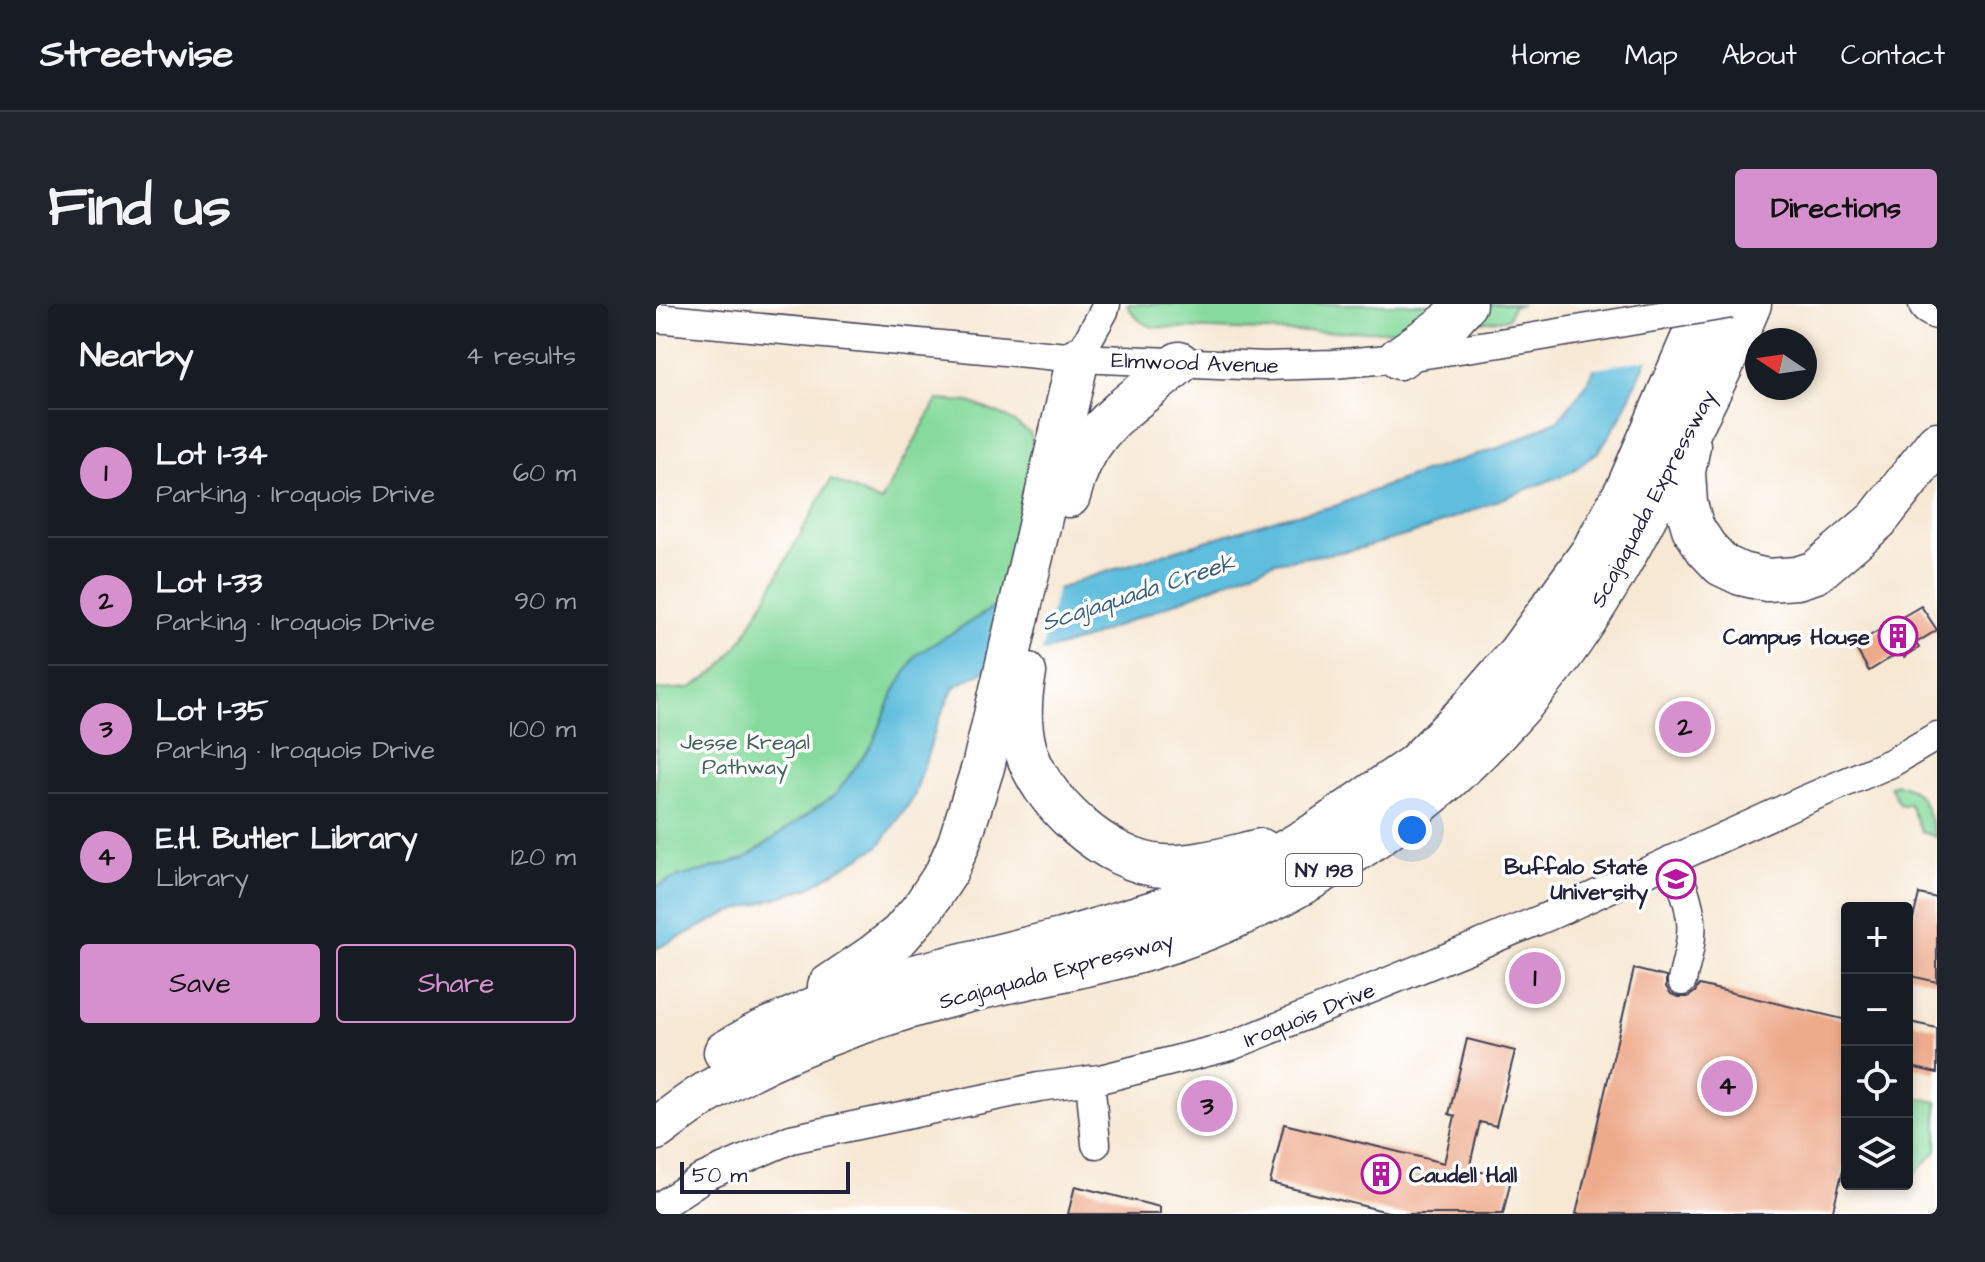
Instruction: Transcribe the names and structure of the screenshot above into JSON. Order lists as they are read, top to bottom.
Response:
{
  "streets": {
    "highway": ["Scajaquada Expressway", "NY 198"],
    "street": ["Elmwood Avenue", "Iroquois Drive"]
  },
  "water": ["Scajaquada Creek"],
  "parks": ["Jesse Kregal Pathway"],
  "places": {
    "building": ["Campus House", "Caudell Hall"],
    "school or university": ["Buffalo State University"]
  },
  "scale_bar": "50 m",
  "north": "left",
  "page": {
    "header": "Streetwise",
    "nav": [
      "Home",
      "Map",
      "About",
      "Contact"
    ],
    "title": "Find us",
    "buttons": [
      "Directions",
      ["Save", "Share"]
    ],
    "heading": ["Nearby", "4 results"],
    "list": [
      {
        "mark": "1",
        "name": "Lot I-34",
        "note": "Parking · Iroquois Drive",
        "value": "60 m"
      },
      {
        "mark": "2",
        "name": "Lot I-33",
        "note": "Parking · Iroquois Drive",
        "value": "90 m"
      },
      {
        "mark": "3",
        "name": "Lot I-35",
        "note": "Parking · Iroquois Drive",
        "value": "100 m"
      },
      {
        "mark": "4",
        "name": "E.H. Butler Library",
        "note": "Library",
        "value": "120 m"
      }
    ],
    "pins": [
      "2",
      "1",
      "4",
      "3"
    ],
    "map_buttons": ["+", "−"],
    "scale": "50 m"
  }
}
